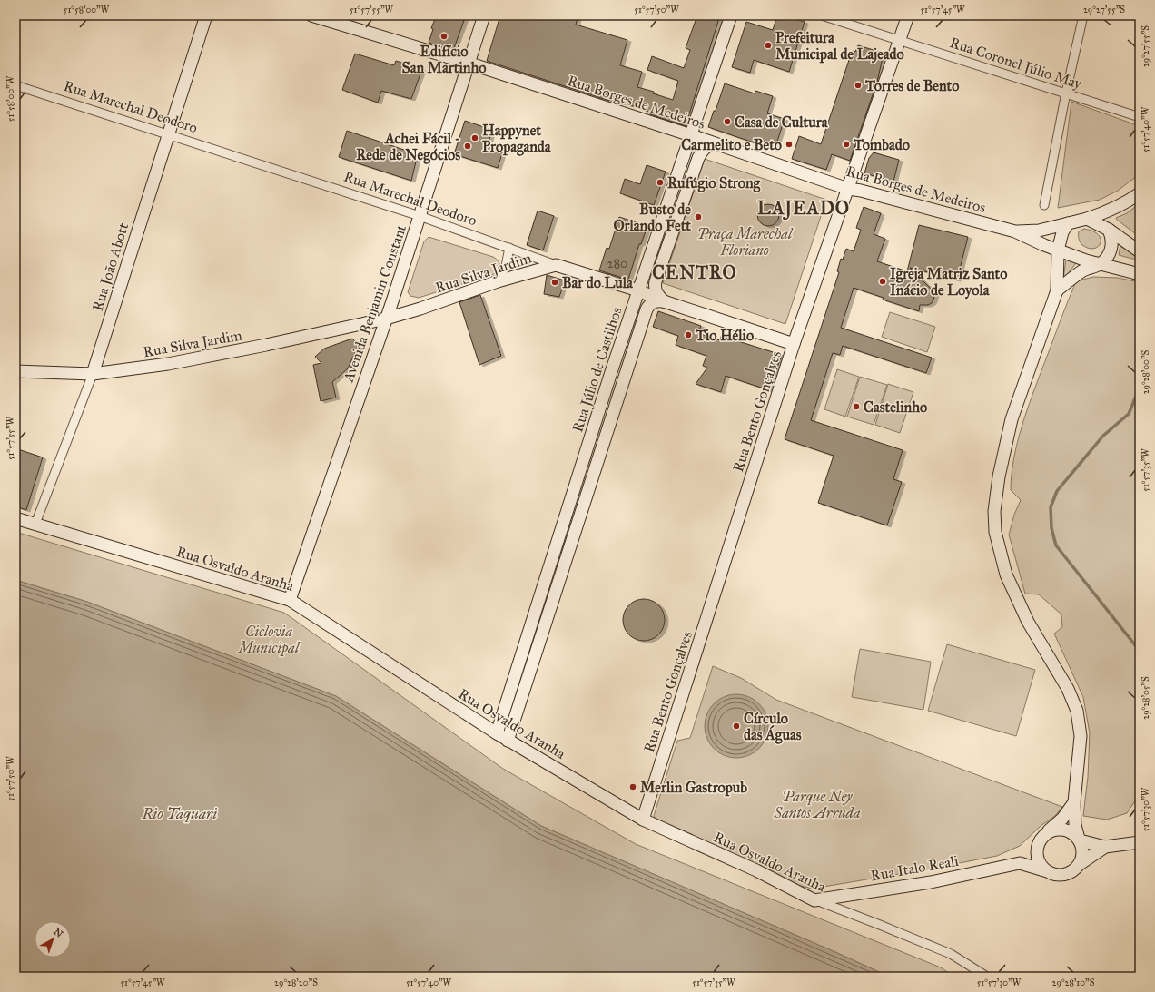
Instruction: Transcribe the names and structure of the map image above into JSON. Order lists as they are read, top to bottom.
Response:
{
  "streets": {
    "street": [
      "Rua Coronel Júlio May",
      "Rua Borges de Medeiros",
      "Rua Marechal Deodoro",
      "Rua João Abott",
      "Rua Silva Jardim",
      "Avenida Benjamin Constant",
      "Rua Júlio de Castilhos",
      "Rua Bento Gonçalves",
      "Rua Osvaldo Aranha",
      "Rua Italo Reali"
    ]
  },
  "crossings": [
    ["Rua Coronel Júlio May", "Rua Bento Gonçalves"],
    ["Rua Borges de Medeiros", "Avenida Benjamin Constant"],
    ["Rua Borges de Medeiros", "Rua Júlio de Castilhos"],
    ["Rua Borges de Medeiros", "Rua Bento Gonçalves"],
    ["Rua Marechal Deodoro", "Rua João Abott"],
    ["Rua Marechal Deodoro", "Rua Silva Jardim"],
    ["Rua Marechal Deodoro", "Avenida Benjamin Constant"],
    ["Rua Marechal Deodoro", "Rua Júlio de Castilhos"],
    ["Rua Marechal Deodoro", "Rua Bento Gonçalves"],
    ["Rua João Abott", "Rua Silva Jardim"],
    ["Rua João Abott", "Rua Osvaldo Aranha"],
    ["Rua Silva Jardim", "Avenida Benjamin Constant"],
    ["Avenida Benjamin Constant", "Rua Osvaldo Aranha"],
    ["Rua Júlio de Castilhos", "Rua Osvaldo Aranha"],
    ["Rua Bento Gonçalves", "Rua Osvaldo Aranha"],
    ["Rua Osvaldo Aranha", "Rua Italo Reali"]
  ],
  "districts": ["LAJEADO", "CENTRO"],
  "water": ["Rio Taquari"],
  "parks": ["Praça Marechal Floriano", "Ciclovia Municipal", "Parque Ney Santos Arruda"],
  "places": [
    "Edifício San Martinho",
    "Prefeitura Municipal de Lajeado",
    "Torres de Bento",
    "Casa de Cultura",
    "Happynet Propaganda",
    "Carmelito e Beto",
    "Tombado",
    "Achei Fácil - Rede de Negócios",
    "Rufúgio Strong",
    "Busto de Orlando Fett",
    "Igreja Matriz Santo Inácio de Loyola",
    "Bar do Lula",
    "Tio Hélio",
    "Castelinho",
    "Círculo das Águas",
    "Merlin Gastropub"
  ],
  "house_numbers": ["280"],
  "north": "top right",
  "coordinates": [
    "51°58'00\"W",
    "51°57'55\"W",
    "51°57'50\"W",
    "51°57'45\"W",
    "29°27'55\"S",
    "51°57'40\"W",
    "29°28'00\"S",
    "51°57'35\"W",
    "29°28'05\"S",
    "51°57'30\"W",
    "29°28'20\"S",
    "29°28'10\"S"
  ]
}
